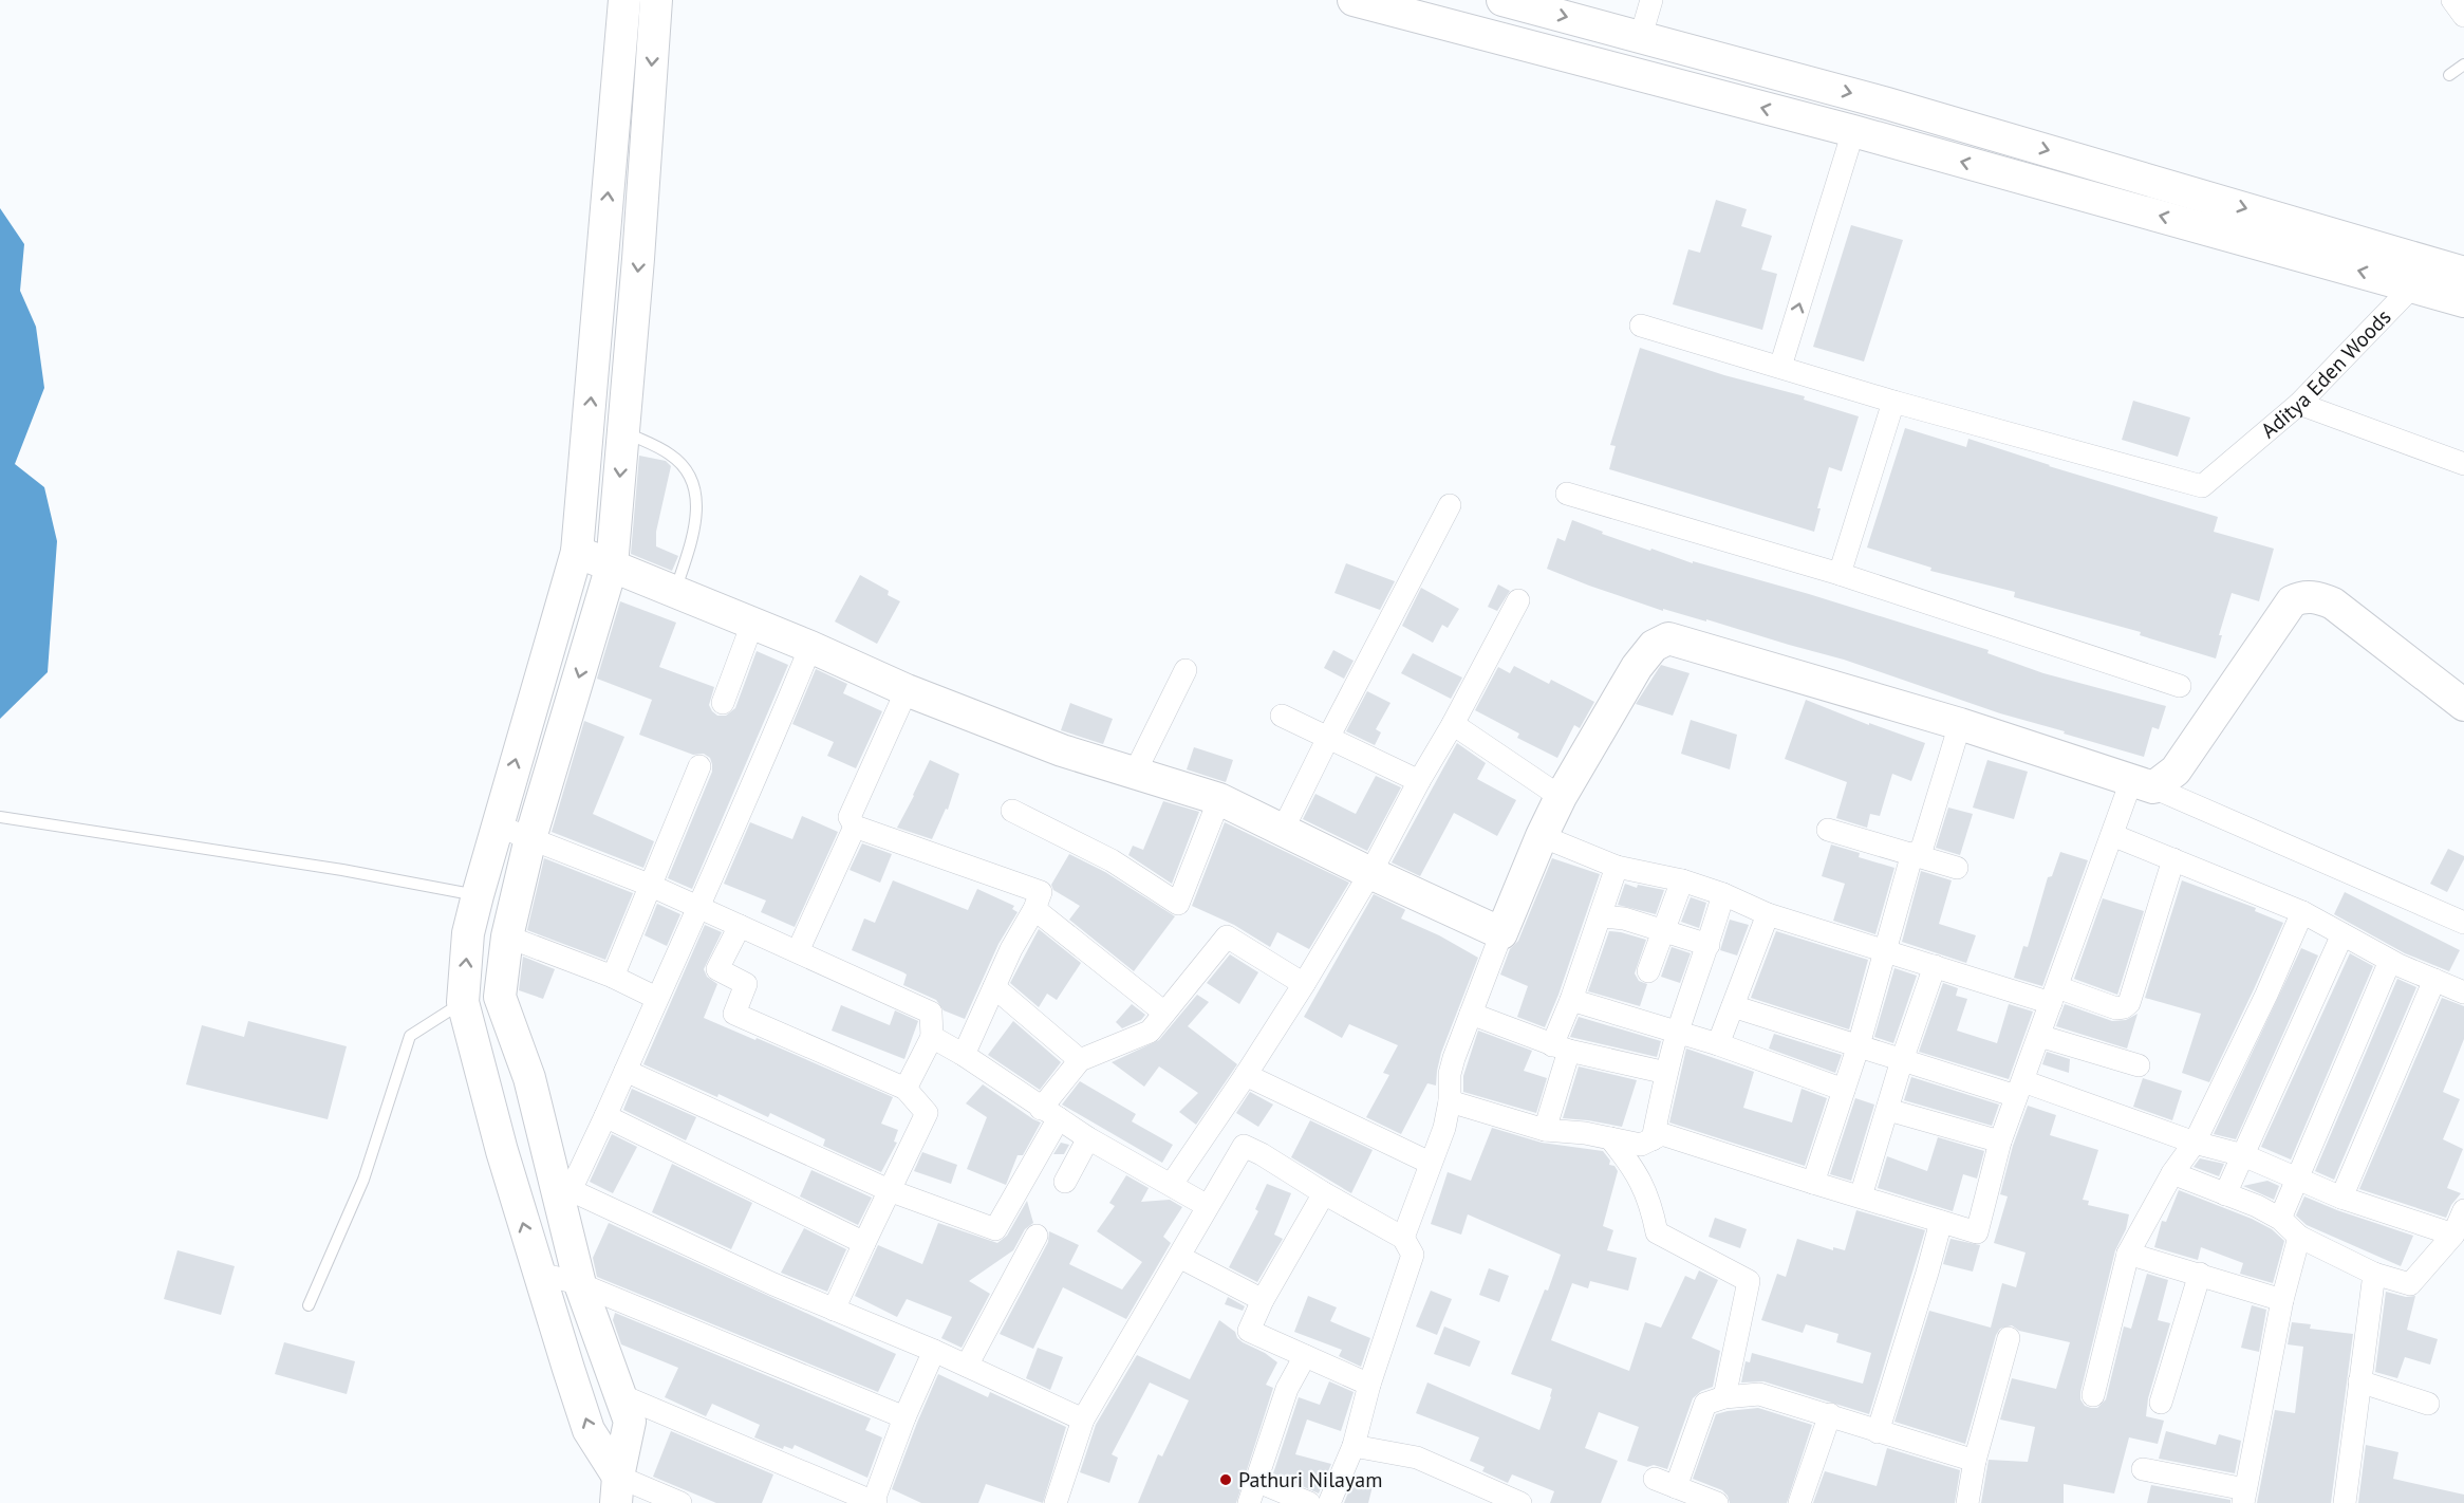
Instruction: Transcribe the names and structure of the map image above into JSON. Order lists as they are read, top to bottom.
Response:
{
  "streets": {
    "street": ["Aditya Eden Woods"]
  },
  "places": ["Pathuri Nilayam"]
}
